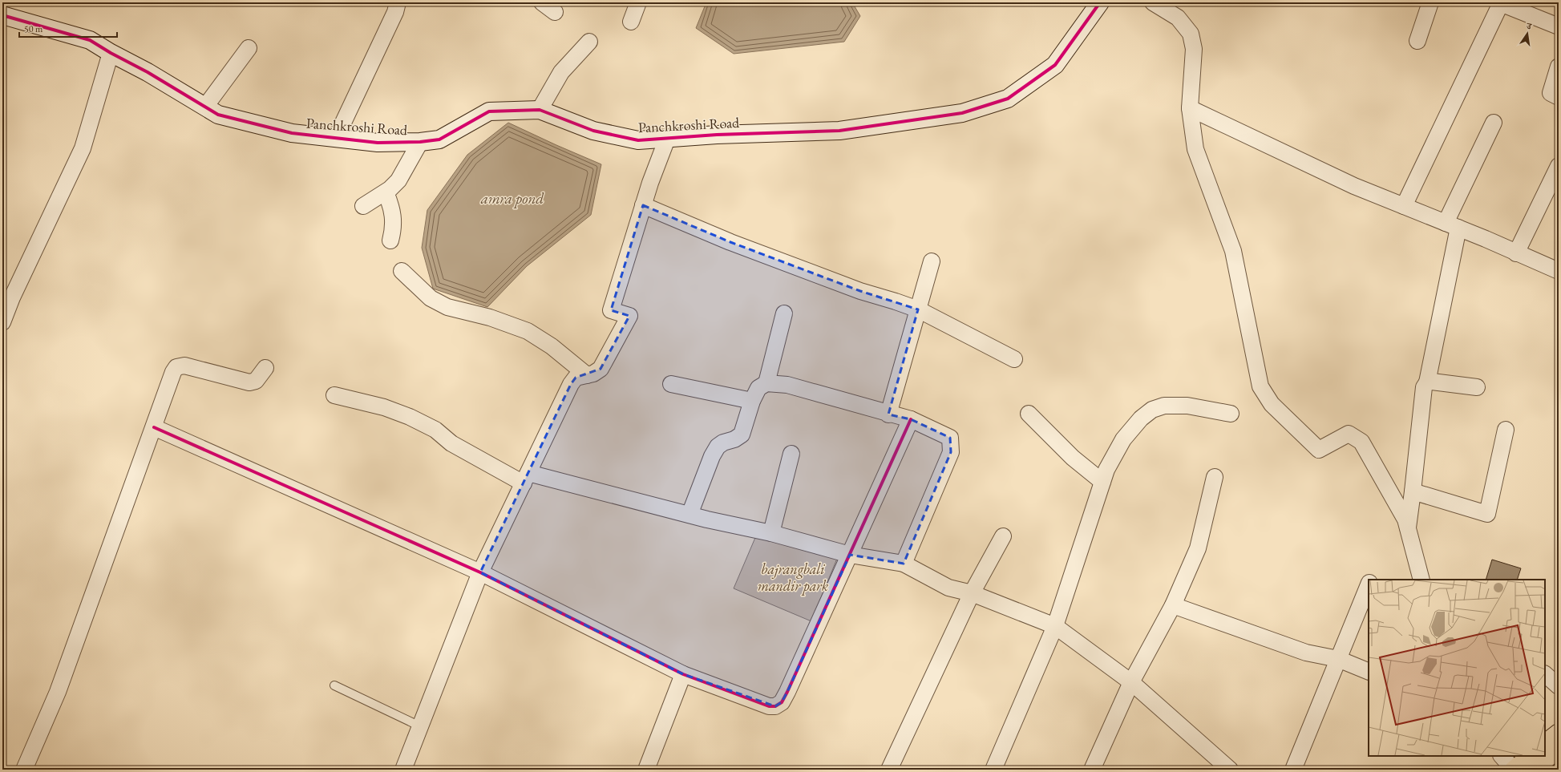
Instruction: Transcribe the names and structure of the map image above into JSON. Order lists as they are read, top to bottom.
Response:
{
  "streets": {
    "street": ["Panchkroshi Road"]
  },
  "water": ["amra pond"],
  "parks": ["bajrangbali mandir park"],
  "scale_bar": "50 m",
  "north": "top"
}
